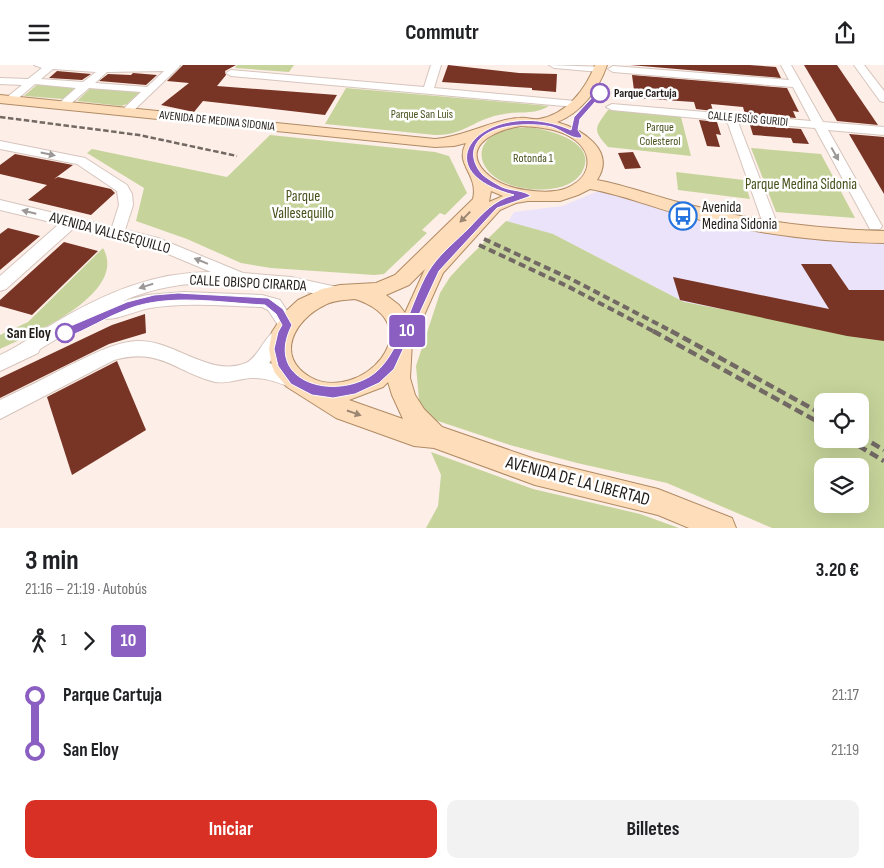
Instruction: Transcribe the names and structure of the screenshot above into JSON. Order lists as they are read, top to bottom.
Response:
{
  "streets": {
    "main road": ["AVENIDA DE MEDINA SIDONIA", "CALLE OBISPO CIRARDA", "AVENIDA DE LA LIBERTAD"],
    "street": ["CALLE JESÚS GURIDI", "AVENIDA VALLESEQUILLO"]
  },
  "crossings": [
    ["AVENIDA DE MEDINA SIDONIA", "CALLE OBISPO CIRARDA"],
    ["AVENIDA VALLESEQUILLO", "CALLE OBISPO CIRARDA"],
    ["CALLE OBISPO CIRARDA", "AVENIDA DE LA LIBERTAD"]
  ],
  "one_way": ["AVENIDA VALLESEQUILLO", "CALLE OBISPO CIRARDA"],
  "parks": [
    "Parque San Luis",
    "Parque Colesterol",
    "Rotonda 1",
    "Parque Medina Sidonia",
    "Parque Vallesequillo"
  ],
  "places": {
    "other": ["Parque Cartuja", "San Eloy"],
    "bus stop": ["Avenida Medina Sidonia"]
  },
  "lines": ["bus line 10"],
  "page": {
    "header": "Commutr",
    "on_map": "10",
    "heading": ["3 min", "21:16 – 21:19 · Autobús", "3.20 €"],
    "legs": ["1", "10"],
    "list": [
      {
        "name": "Parque Cartuja",
        "value": "21:17"
      },
      {
        "name": "San Eloy",
        "value": "21:19"
      }
    ],
    "buttons": ["Iniciar", "Billetes"]
  }
}
